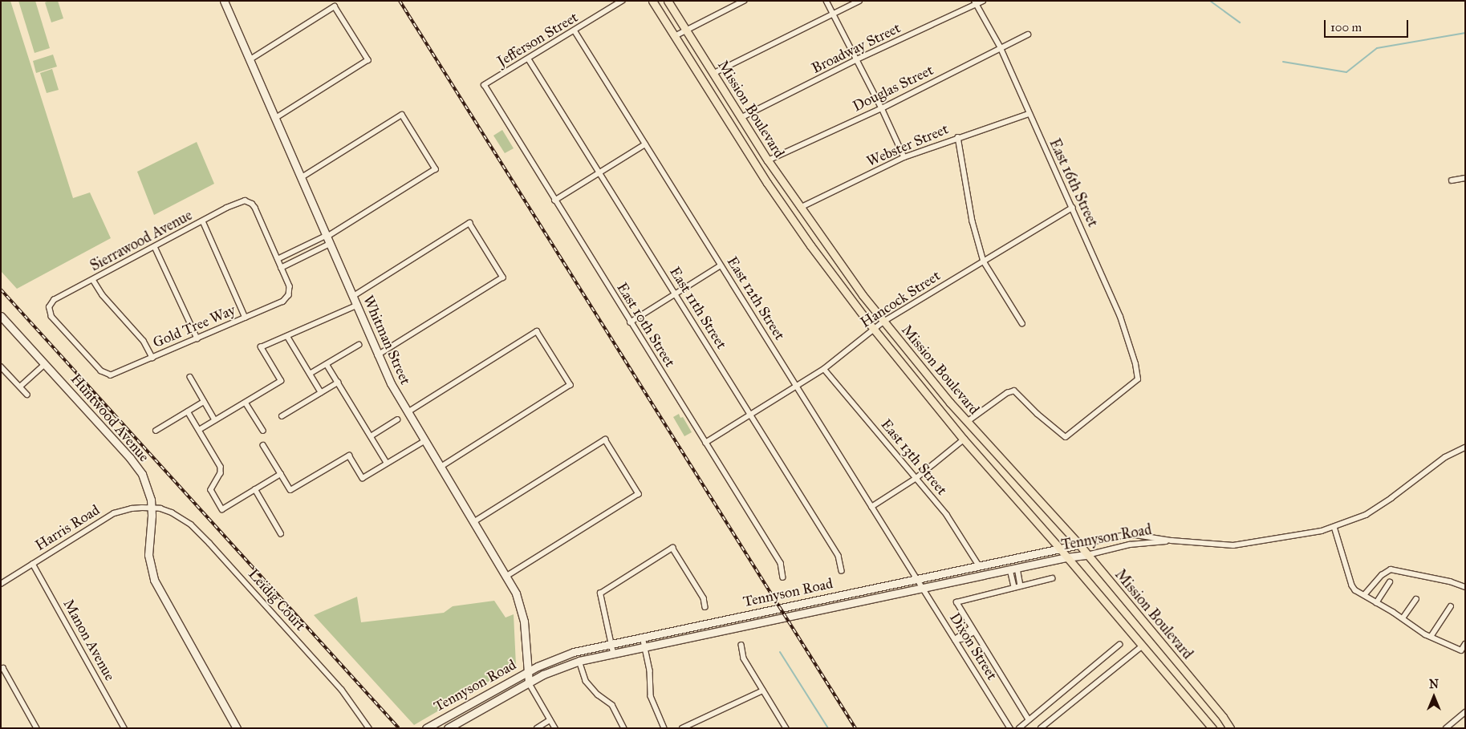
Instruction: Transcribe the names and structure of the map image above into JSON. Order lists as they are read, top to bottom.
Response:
{
  "streets": {
    "main road": [
      "Mission Boulevard",
      "Whitman Street",
      "Huntwood Avenue",
      "Tennyson Road"
    ],
    "street": [
      "Jefferson Street",
      "Broadway Street",
      "Douglas Street",
      "Webster Street",
      "East 16th Street",
      "Sierrawood Avenue",
      "East 12th Street",
      "Hancock Street",
      "East 11th Street",
      "East 10th Street",
      "Gold Tree Way",
      "East 13th Street",
      "Harris Road",
      "Leidig Court",
      "Manon Avenue",
      "Dixon Street"
    ]
  },
  "crossings": [
    ["Jefferson Street", "East 12th Street"],
    ["Jefferson Street", "East 11th Street"],
    ["Jefferson Street", "East 10th Street"],
    ["Broadway Street", "Mission Boulevard"],
    ["Broadway Street", "East 16th Street"],
    ["Douglas Street", "Mission Boulevard"],
    ["Douglas Street", "East 16th Street"],
    ["Mission Boulevard", "Webster Street"],
    ["Mission Boulevard", "East 16th Street"],
    ["Mission Boulevard", "Hancock Street"],
    ["Mission Boulevard", "Tennyson Road"],
    ["Webster Street", "East 16th Street"],
    ["East 16th Street", "Hancock Street"],
    ["Sierrawood Avenue", "Gold Tree Way"],
    ["East 12th Street", "Hancock Street"],
    ["East 12th Street", "Tennyson Road"],
    ["East 12th Street", "Dixon Street"],
    ["Hancock Street", "East 11th Street"],
    ["Hancock Street", "East 10th Street"],
    ["Hancock Street", "East 13th Street"],
    ["Whitman Street", "Tennyson Road"],
    ["Huntwood Avenue", "Harris Road"],
    ["Huntwood Avenue", "Leidig Court"],
    ["East 13th Street", "Tennyson Road"],
    ["Harris Road", "Leidig Court"],
    ["Harris Road", "Manon Avenue"],
    ["Tennyson Road", "Dixon Street"]
  ],
  "scale_bar": "100 m",
  "north": "top"
}
